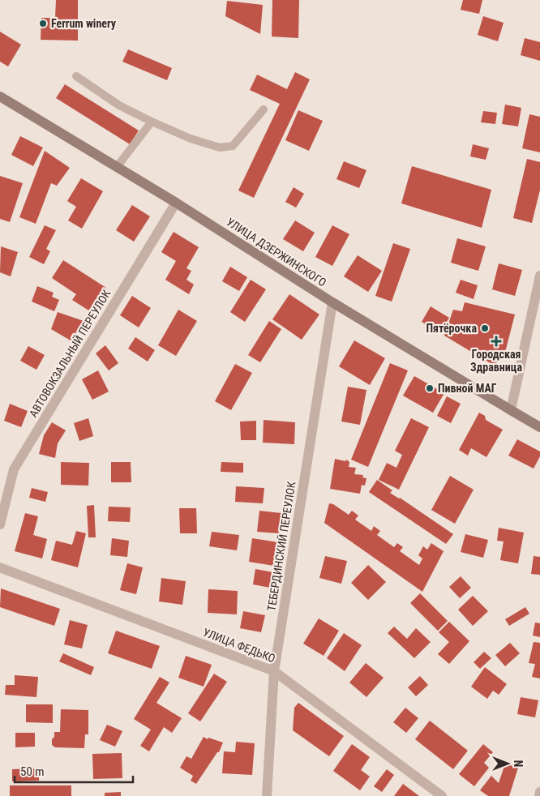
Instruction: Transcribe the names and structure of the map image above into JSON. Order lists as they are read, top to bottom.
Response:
{
  "streets": {
    "main road": ["УЛИЦА ДЗЕРЖИНСКОГО"],
    "street": ["АВТОВОКЗАЛЬНЫЙ ПЕРЕУЛОК", "ТЕБЕРДИНСКИЙ ПЕРЕУЛОК", "УЛИЦА ФЕДЬКО"]
  },
  "crossings": [
    ["УЛИЦА ДЗЕРЖИНСКОГО", "АВТОВОКЗАЛЬНЫЙ ПЕРЕУЛОК"],
    ["УЛИЦА ДЗЕРЖИНСКОГО", "ТЕБЕРДИНСКИЙ ПЕРЕУЛОК"],
    ["ТЕБЕРДИНСКИЙ ПЕРЕУЛОК", "УЛИЦА ФЕДЬКО"]
  ],
  "places": {
    "other": ["Ferrum winery", "Пятёрочка", "Пивной МАГ"],
    "health": ["Городская Здравница"]
  },
  "scale_bar": "50 m",
  "north": "right"
}
